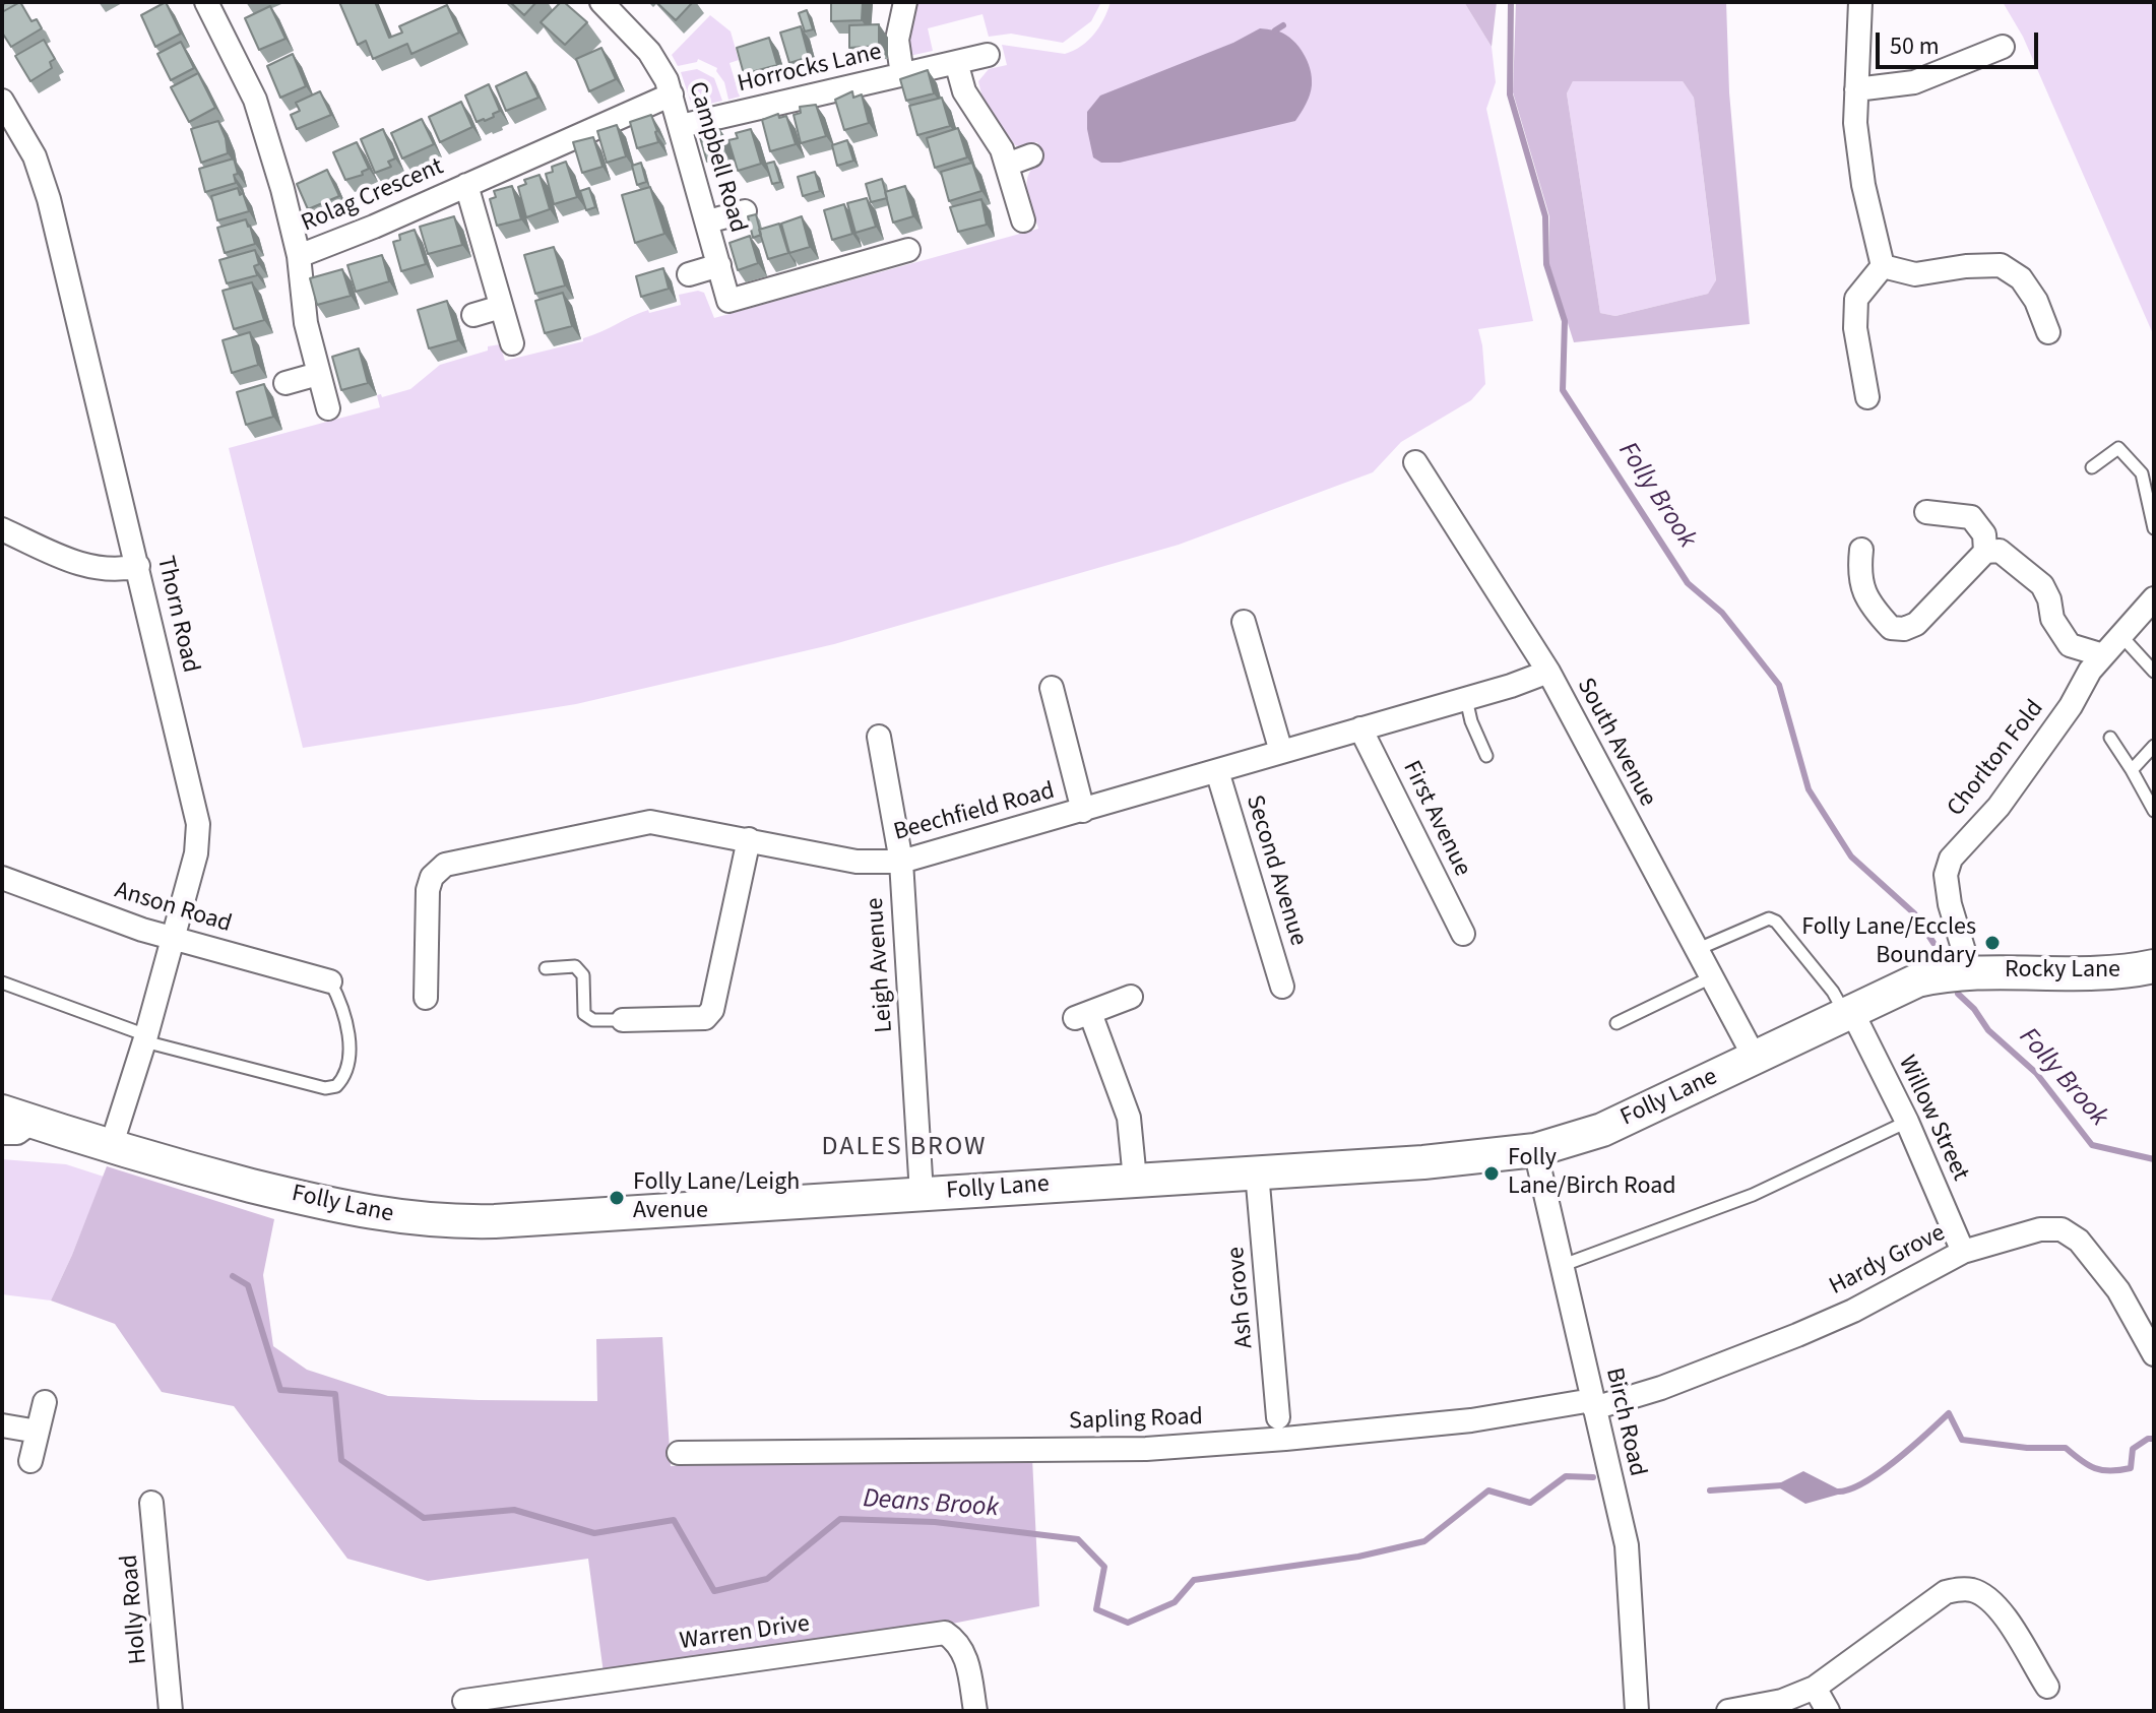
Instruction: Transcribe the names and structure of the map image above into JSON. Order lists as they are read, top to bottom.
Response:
{
  "streets": {
    "main road": ["Rocky Lane", "Folly Lane"],
    "street": [
      "Horrocks Lane",
      "Campbell Road",
      "Rolag Crescent",
      "Thorn Road",
      "South Avenue",
      "Chorlton Fold",
      "Beechfield Road",
      "First Avenue",
      "Second Avenue",
      "Anson Road",
      "Leigh Avenue",
      "Willow Street",
      "Hardy Grove",
      "Ash Grove",
      "Sapling Road",
      "Birch Road",
      "Holly Road",
      "Warren Drive"
    ]
  },
  "crossings": [
    ["Horrocks Lane", "Campbell Road"],
    ["Campbell Road", "Rolag Crescent"],
    ["Thorn Road", "Anson Road"],
    ["Thorn Road", "Folly Lane"],
    ["South Avenue", "Beechfield Road"],
    ["South Avenue", "Folly Lane"],
    ["Chorlton Fold", "Rocky Lane"],
    ["Chorlton Fold", "Folly Lane"],
    ["Beechfield Road", "First Avenue"],
    ["Beechfield Road", "Second Avenue"],
    ["Beechfield Road", "Leigh Avenue"],
    ["Leigh Avenue", "Folly Lane"],
    ["Rocky Lane", "Folly Lane"],
    ["Folly Lane", "Willow Street"],
    ["Folly Lane", "Ash Grove"],
    ["Folly Lane", "Birch Road"],
    ["Willow Street", "Hardy Grove"],
    ["Hardy Grove", "Sapling Road"],
    ["Hardy Grove", "Birch Road"],
    ["Sapling Road", "Birch Road"]
  ],
  "districts": ["DALES BROW"],
  "water": ["Folly Brook", "Deans Brook"],
  "places": ["Folly Lane/Eccles Boundary", "Folly Lane/Birch Road", "Folly Lane/Leigh Avenue"],
  "scale_bar": "50 m"
}
